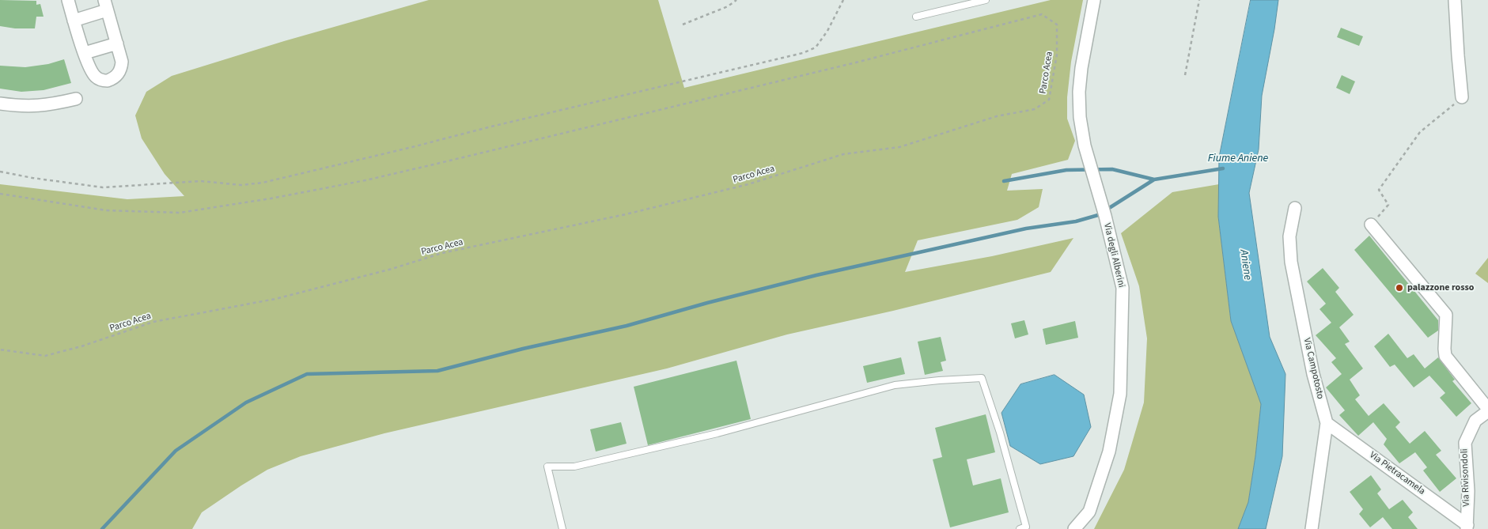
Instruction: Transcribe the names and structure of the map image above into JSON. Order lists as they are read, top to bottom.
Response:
{
  "streets": {
    "street": [
      "Via degli Alberini",
      "Via Campotosto",
      "Via Pietracamela",
      "Via Rivisondoli"
    ],
    "path": ["Parco Acea"]
  },
  "crossings": [
    ["Via Campotosto", "Via Pietracamela"],
    ["Via Pietracamela", "Via Rivisondoli"]
  ],
  "water": ["Fiume Aniene", "Aniene"],
  "places": ["palazzone rosso"]
}
